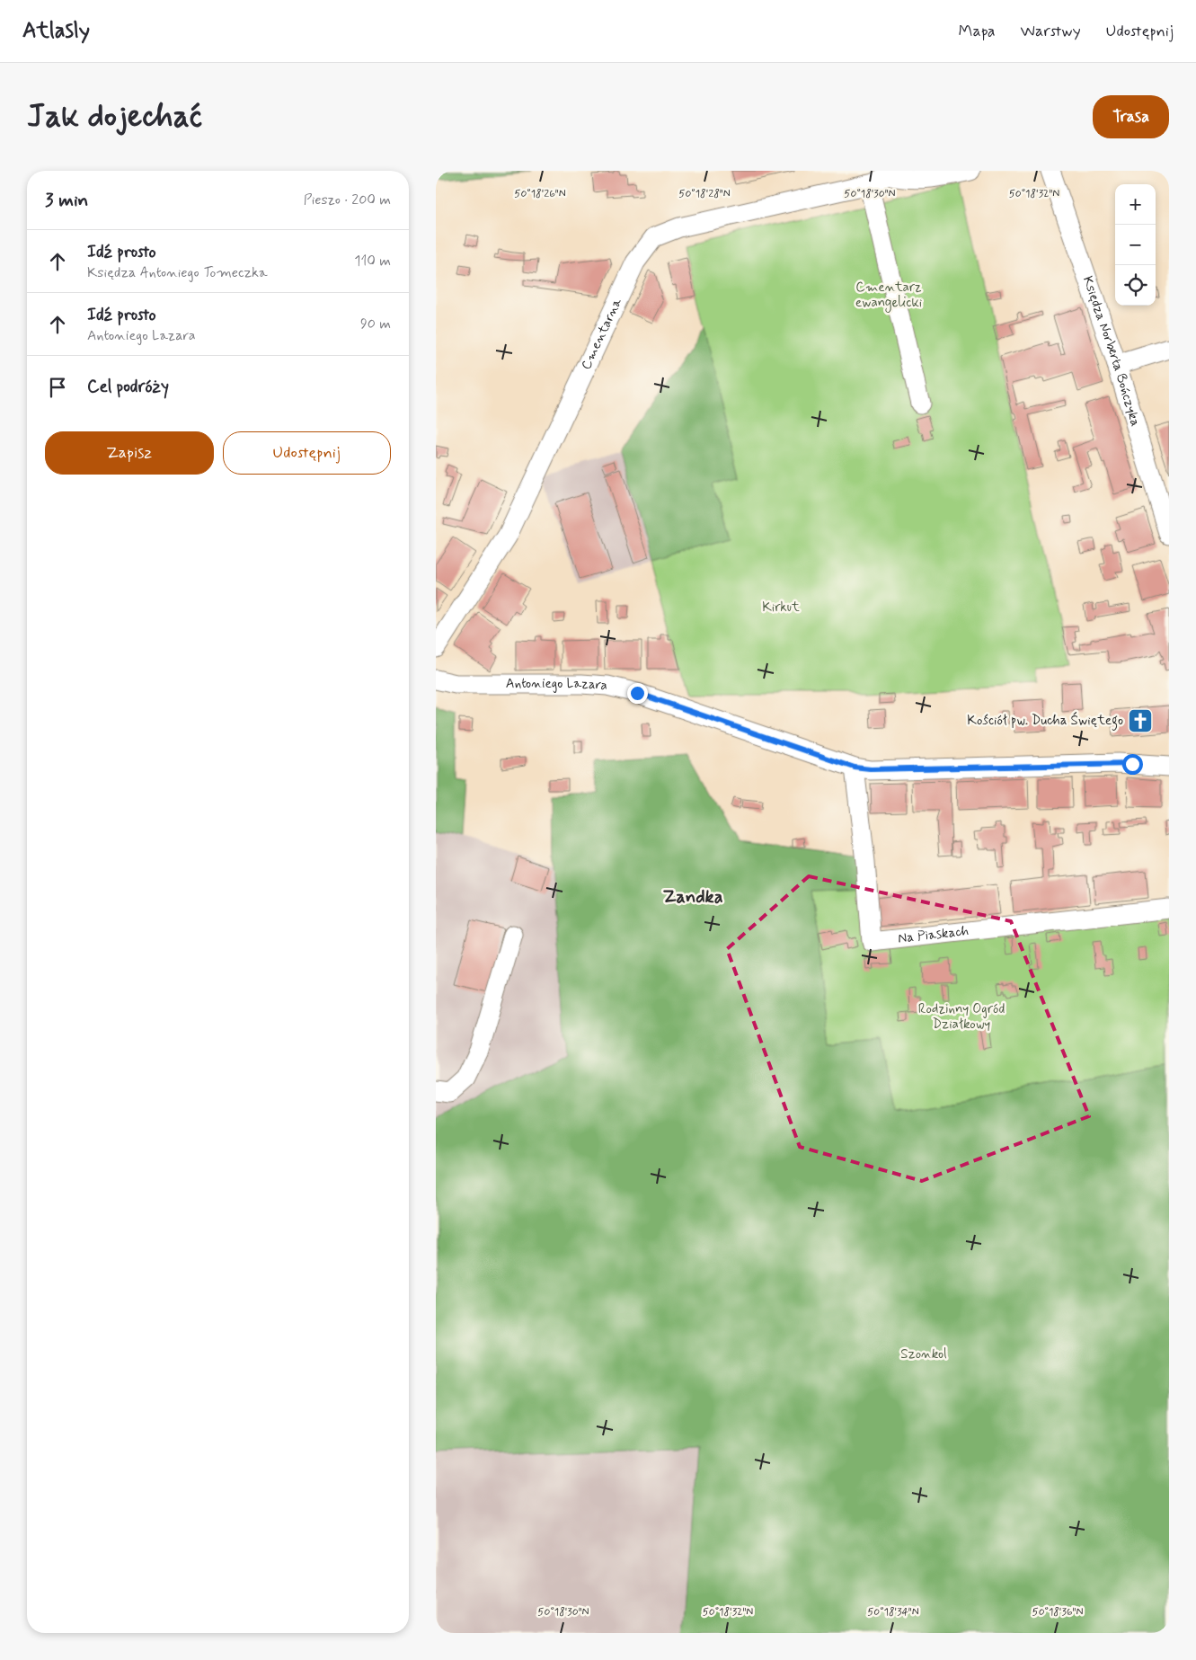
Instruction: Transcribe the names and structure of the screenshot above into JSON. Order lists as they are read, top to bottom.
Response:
{
  "streets": {
    "street": [
      "Cmentarna",
      "Księdza Norberta Bończyka",
      "Antoniego Lazara",
      "Na Piaskach"
    ]
  },
  "crossings": [
    ["Antoniego Lazara", "Na Piaskach"]
  ],
  "districts": ["Zandka"],
  "parks": [
    "Cmentarz ewangelicki",
    "Kirkut",
    "Rodzinny Ogród Działkowy",
    "Szonkol"
  ],
  "places": {
    "church": ["Kościół pw. Ducha Świętego"]
  },
  "page": {
    "header": "Atlasly",
    "nav": ["Mapa", "Warstwy", "Udostępnij"],
    "buttons": [
      "Trasa",
      ["Zapisz", "Udostępnij"]
    ],
    "title": "Jak dojechać",
    "heading": ["3 min", "Pieszo · 200 m"],
    "map_buttons": ["+", "−"],
    "list": [
      ["Idź prosto", "Księdza Antoniego Tomeczka", "110 m"],
      ["Idź prosto", "Antoniego Lazara", "90 m"],
      "Cel podróży"
    ]
  },
  "coordinates": [
    "50°18'26\"N",
    "50°18'28\"N",
    "50°18'30\"N",
    "50°18'32\"N",
    "50°18'34\"N",
    "50°18'36\"N"
  ]
}
